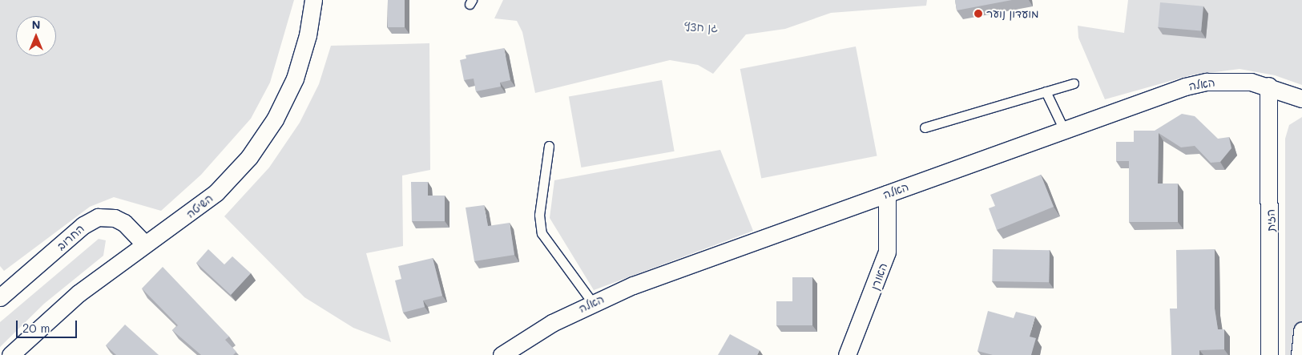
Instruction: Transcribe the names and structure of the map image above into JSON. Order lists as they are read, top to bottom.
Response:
{
  "streets": {
    "street": [
      "האלה",
      "השיטה",
      "הזית",
      "החרוב",
      "האורן"
    ]
  },
  "crossings": [
    ["האלה", "הזית"],
    ["האלה", "האורן"],
    ["השיטה", "החרוב"]
  ],
  "parks": ["גן חצץ"],
  "places": ["מועדון נוער"],
  "scale_bar": "20 m",
  "north": "top"
}
